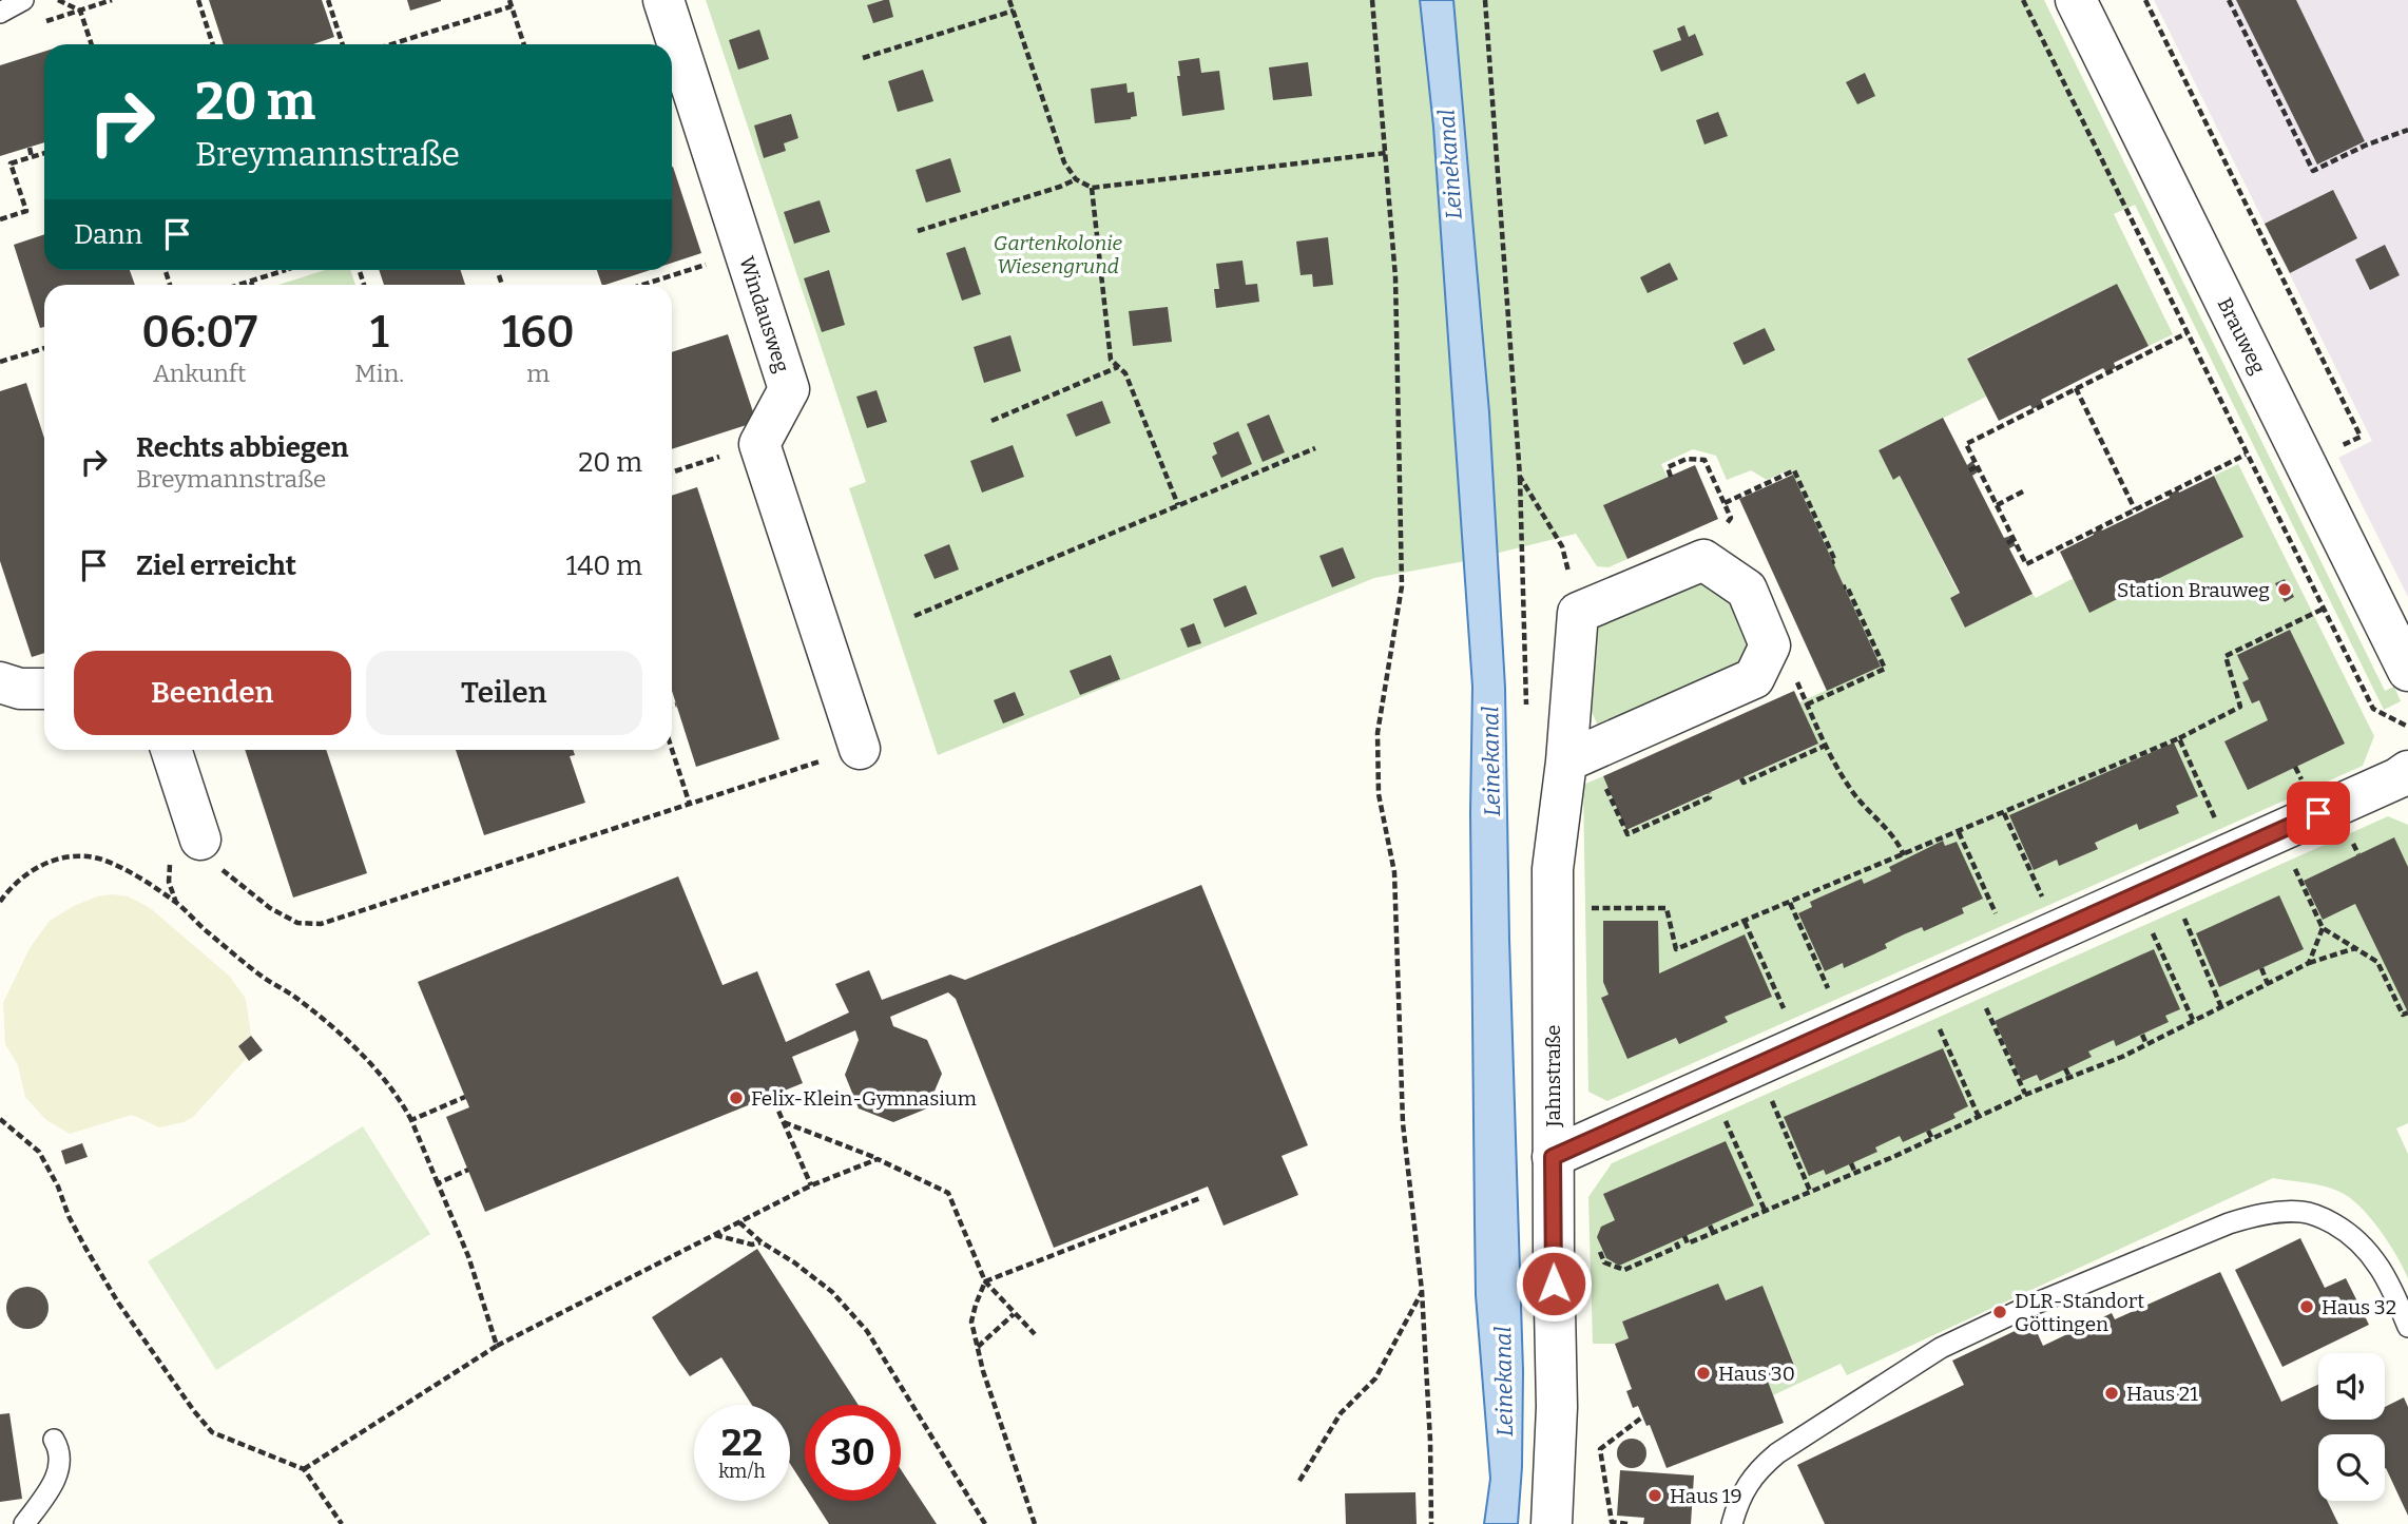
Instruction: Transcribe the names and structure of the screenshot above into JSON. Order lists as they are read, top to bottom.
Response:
{
  "streets": {
    "street": ["Windausweg", "Brauweg", "Jahnstraße"]
  },
  "water": ["Leinekanal"],
  "parks": ["Gartenkolonie Wiesengrund"],
  "places": [
    "Station Brauweg",
    "Felix-Klein-Gymnasium",
    "Haus 32",
    "DLR-Standort Göttingen",
    "Haus 30",
    "Haus 21",
    "Haus 19"
  ],
  "page": {
    "turn": ["20 m", "Breymannstraße"],
    "then": "Dann",
    "eta": [
      "06:07",
      "Ankunft",
      "1",
      "Min.",
      "160",
      "m"
    ],
    "list": [
      {
        "name": "Rechts abbiegen",
        "note": "Breymannstraße",
        "value": "20 m"
      },
      {
        "name": "Ziel erreicht",
        "value": "140 m"
      }
    ],
    "buttons": ["Beenden", "Teilen"],
    "speed": "22 km/h",
    "limit": "30"
  }
}
